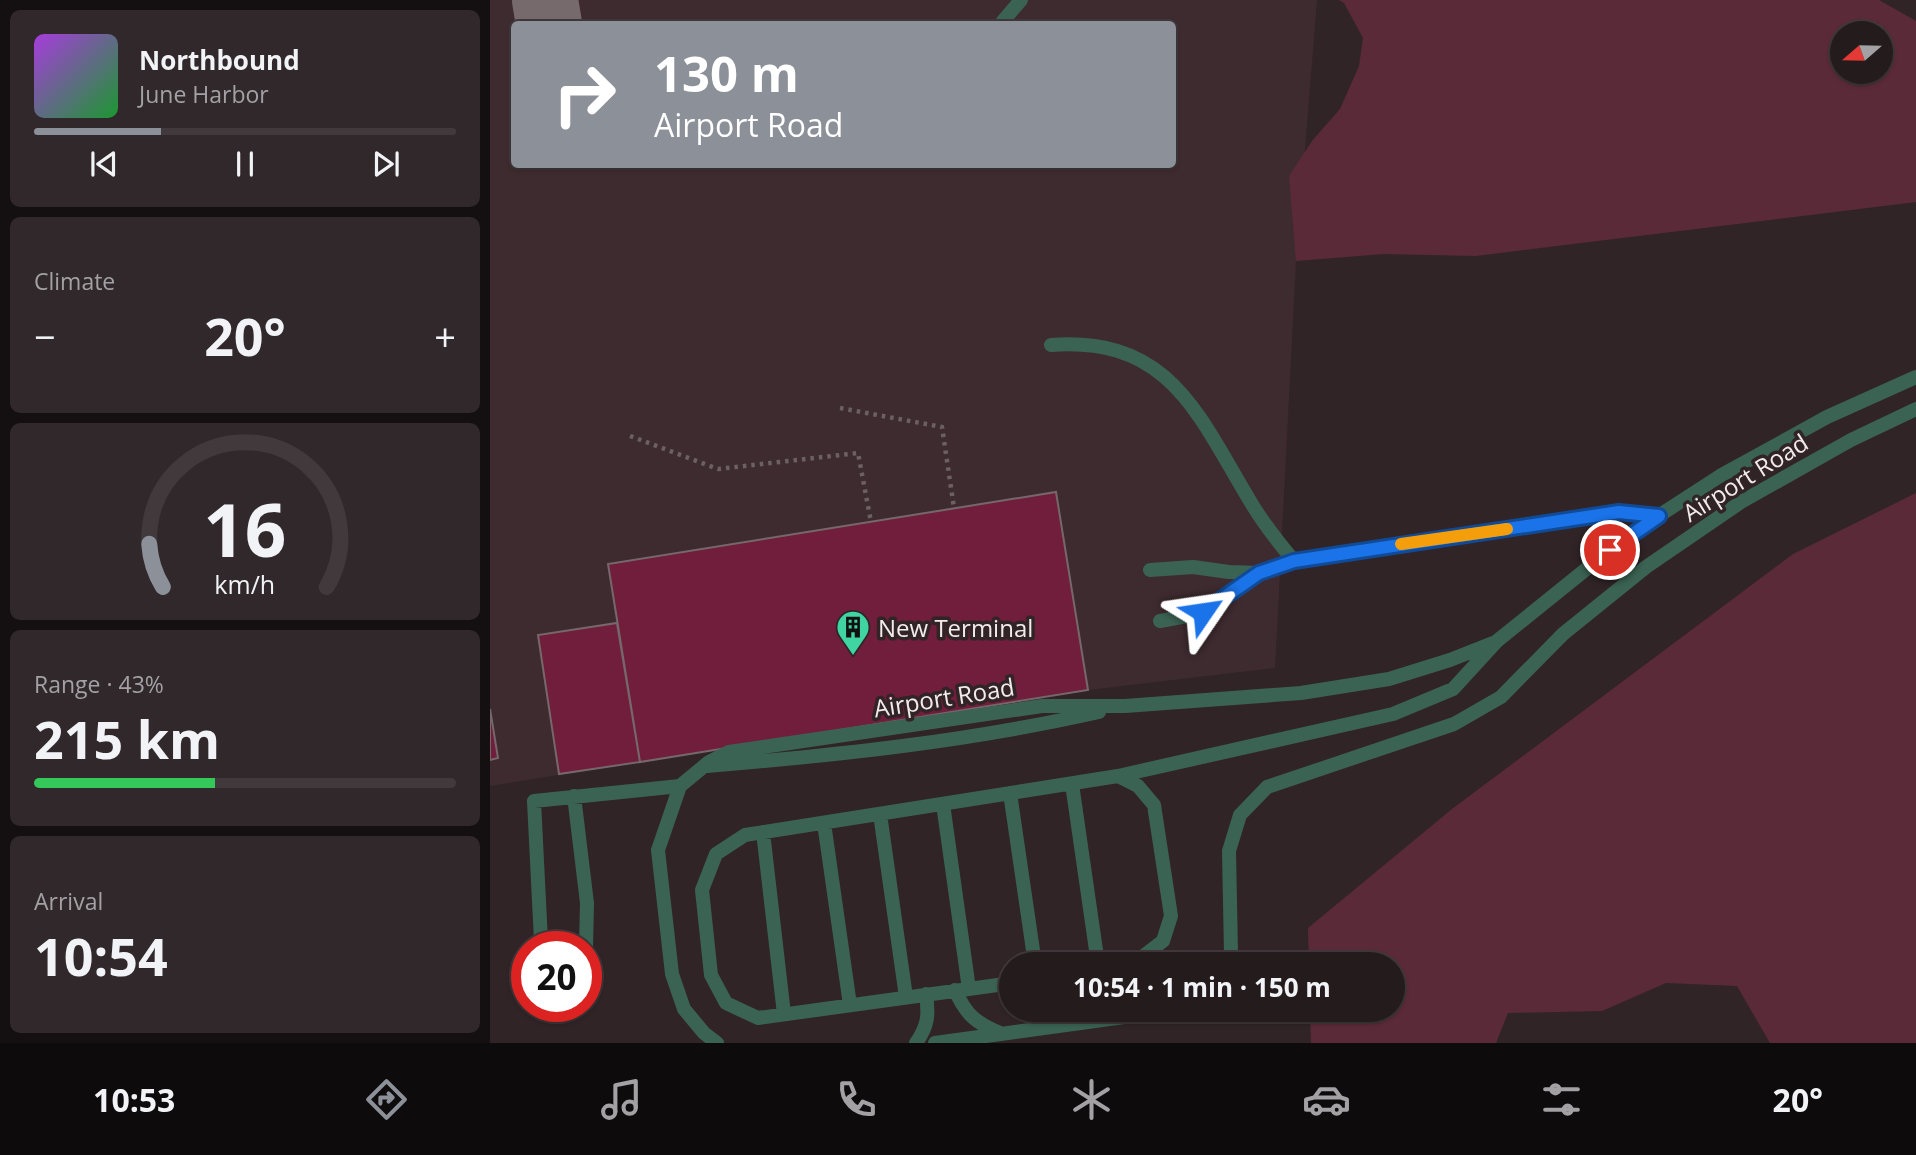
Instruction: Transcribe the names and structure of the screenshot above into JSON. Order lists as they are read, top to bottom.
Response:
{
  "streets": {
    "lane": ["Airport Road"]
  },
  "places": {
    "building": ["New Terminal"]
  },
  "north": "left",
  "page": {
    "turn": ["130 m", "Airport Road"],
    "song": ["Northbound", "June Harbor"],
    "tile": [
      "Climate",
      ["Range · 43%", "215 km"],
      ["Arrival", "10:54"]
    ],
    "heat": ["−", "20°", "+"],
    "limit": "20",
    "trip": "10:54 · 1 min · 150 m",
    "tabs": ["10:53", "20°"],
    "gauge": ["16", "km/h"]
  }
}
